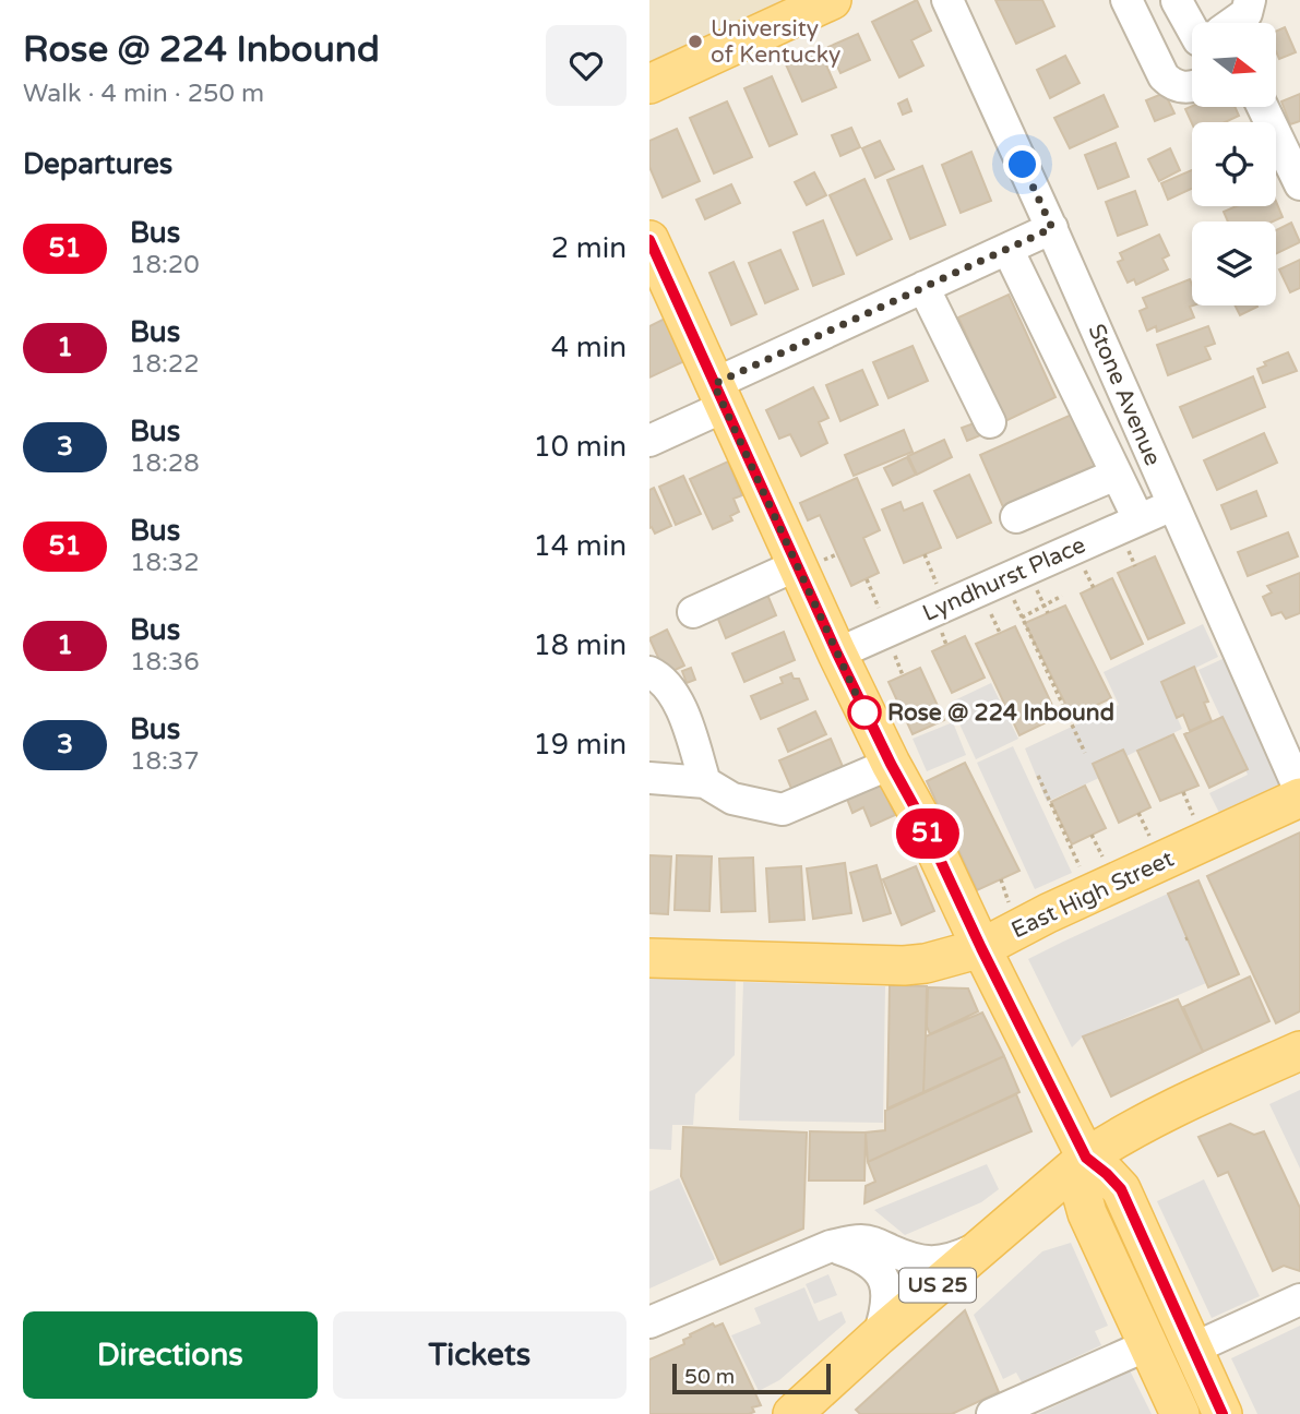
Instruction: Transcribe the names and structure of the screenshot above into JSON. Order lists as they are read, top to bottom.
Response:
{
  "streets": {
    "main road": ["East High Street", "US 25"],
    "street": ["Stone Avenue", "Lyndhurst Place"]
  },
  "crossings": [
    ["Stone Avenue", "Lyndhurst Place"]
  ],
  "places": ["University of Kentucky", "Rose @ 224 Inbound"],
  "lines": ["bus line 51"],
  "scale_bar": "50 m",
  "north": "right",
  "page": {
    "heading": [
      ["Rose @ 224 Inbound", "Walk · 4 min · 250 m"],
      "Departures"
    ],
    "on_map": "51",
    "list": [
      {
        "mark": "51",
        "name": "Bus",
        "note": "18:20",
        "value": "2 min"
      },
      {
        "mark": "1",
        "name": "Bus",
        "note": "18:22",
        "value": "4 min"
      },
      {
        "mark": "3",
        "name": "Bus",
        "note": "18:28",
        "value": "10 min"
      },
      {
        "mark": "51",
        "name": "Bus",
        "note": "18:32",
        "value": "14 min"
      },
      {
        "mark": "1",
        "name": "Bus",
        "note": "18:36",
        "value": "18 min"
      },
      {
        "mark": "3",
        "name": "Bus",
        "note": "18:37",
        "value": "19 min"
      }
    ],
    "buttons": ["Directions", "Tickets"],
    "scale": "50 m"
  }
}
